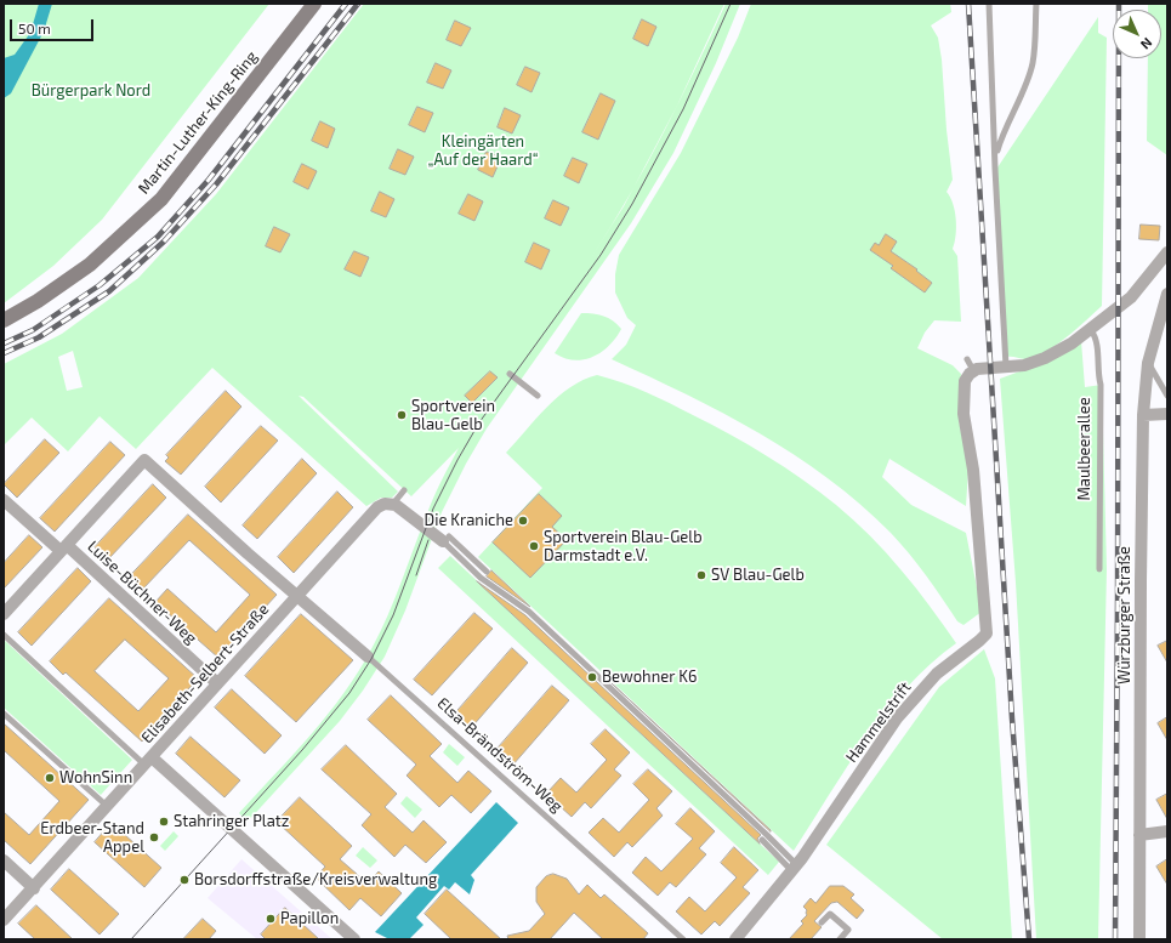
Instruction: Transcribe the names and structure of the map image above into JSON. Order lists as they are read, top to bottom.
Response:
{
  "streets": {
    "main road": ["Martin-Luther-King-Ring"],
    "street": [
      "Luise-Büchner-Weg",
      "Würzburger Straße",
      "Elisabeth-Selbert-Straße",
      "Hammelstrift",
      "Elsa-Brändström-Weg"
    ],
    "lane": ["Maulbeerallee"]
  },
  "crossings": [
    ["Luise-Büchner-Weg", "Elisabeth-Selbert-Straße"],
    ["Luise-Büchner-Weg", "Elsa-Brändström-Weg"],
    ["Elisabeth-Selbert-Straße", "Elsa-Brändström-Weg"]
  ],
  "parks": ["Bürgerpark Nord", "Kleingärten „Auf der Haard“"],
  "places": [
    "Sportverein Blau-Gelb",
    "Die Kraniche",
    "Sportverein Blau-Gelb Darmstadt e.V.",
    "SV Blau-Gelb",
    "Bewohner K6",
    "WohnSinn",
    "Stahringer Platz",
    "Erdbeer-Stand Appel",
    "Borsdorffstraße/Kreisverwaltung",
    "Papillon"
  ],
  "scale_bar": "50 m",
  "north": "bottom right"
}
